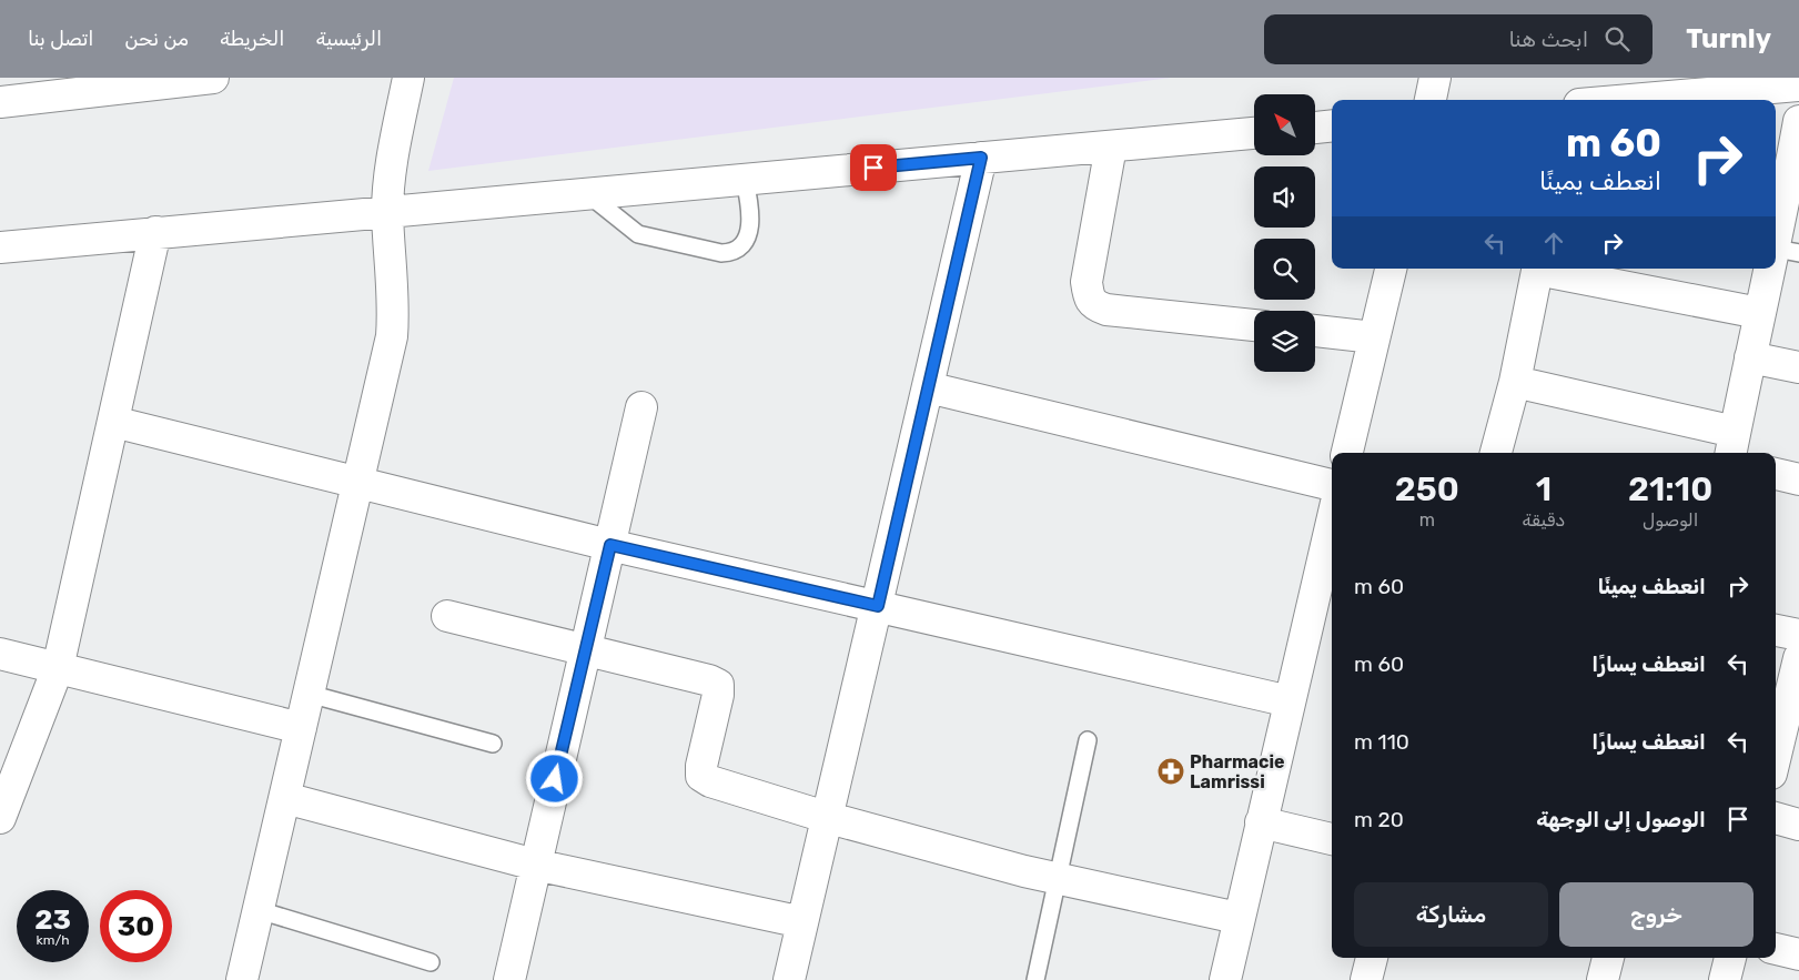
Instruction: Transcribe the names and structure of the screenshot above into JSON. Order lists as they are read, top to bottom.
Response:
{
  "places": {
    "pharmacy": ["Pharmacie Lamrissi"]
  },
  "north": "top left",
  "page": {
    "header": "Turnly",
    "search": "ابحث هنا",
    "nav": [
      "الرئيسية",
      "الخريطة",
      "من نحن",
      "اتصل بنا"
    ],
    "turn": ["60 m", "انعطف يمينًا"],
    "eta": [
      "21:10",
      "الوصول",
      "1",
      "دقيقة",
      "250",
      "m"
    ],
    "list": [
      {
        "name": "انعطف يمينًا",
        "value": "60 m"
      },
      {
        "name": "انعطف يسارًا",
        "value": "60 m"
      },
      {
        "name": "انعطف يسارًا",
        "value": "110 m"
      },
      {
        "name": "الوصول إلى الوجهة",
        "value": "20 m"
      }
    ],
    "buttons": ["خروج", "مشاركة"],
    "speed": "23 km/h",
    "limit": "30"
  }
}
